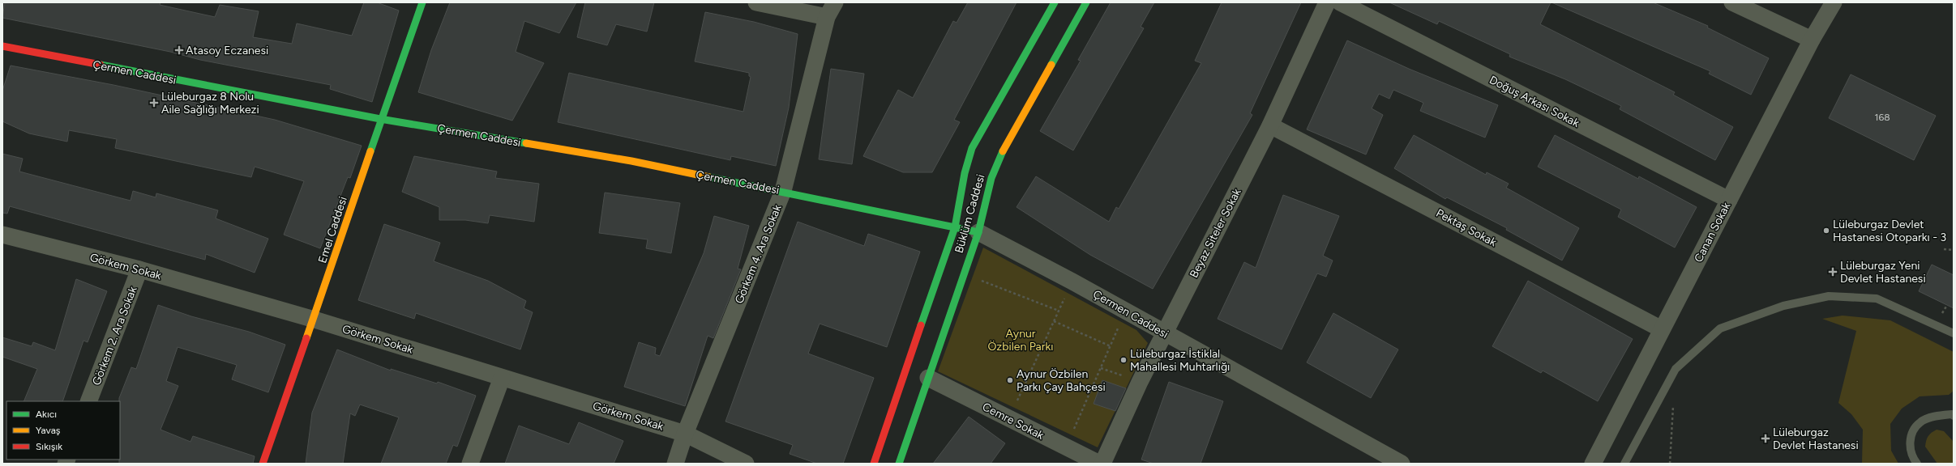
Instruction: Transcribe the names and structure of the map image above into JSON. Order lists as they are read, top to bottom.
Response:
{
  "streets": {
    "street": [
      "Çermen Caddesi",
      "Doğuş Arkası Sokak",
      "Büklüm Caddesi",
      "Pektaş Sokak",
      "Emel Caddesi",
      "Canan Sokak",
      "Beyaz Siteler Sokak",
      "Görkem 4. Ara Sokak",
      "Görkem Sokak",
      "Görkem 2. Ara Sokak",
      "Cemre Sokak"
    ]
  },
  "crossings": [
    ["Çermen Caddesi", "Büklüm Caddesi"],
    ["Çermen Caddesi", "Emel Caddesi"],
    ["Çermen Caddesi", "Beyaz Siteler Sokak"],
    ["Çermen Caddesi", "Görkem 4. Ara Sokak"],
    ["Doğuş Arkası Sokak", "Canan Sokak"],
    ["Büklüm Caddesi", "Cemre Sokak"],
    ["Pektaş Sokak", "Canan Sokak"],
    ["Pektaş Sokak", "Beyaz Siteler Sokak"],
    ["Emel Caddesi", "Görkem Sokak"],
    ["Görkem 4. Ara Sokak", "Görkem Sokak"],
    ["Görkem Sokak", "Görkem 2. Ara Sokak"]
  ],
  "parks": ["Aynur Özbilen Parkı"],
  "places": {
    "health": [
      "Atasoy Eczanesi",
      "Lüleburgaz 8 Nolu Aile Sağlığı Merkezi",
      "Lüleburgaz Yeni Devlet Hastanesi",
      "Lüleburgaz Devlet Hastanesi"
    ],
    "other": ["Lüleburgaz Devlet Hastanesi Otoparkı - 3", "Lüleburgaz İstiklal Mahallesi Muhtarlığı", "Aynur Özbilen Parkı Çay Bahçesi"]
  },
  "house_numbers": ["168"],
  "legend": ["Akıcı", "Yavaş", "Sıkışık"]
}
